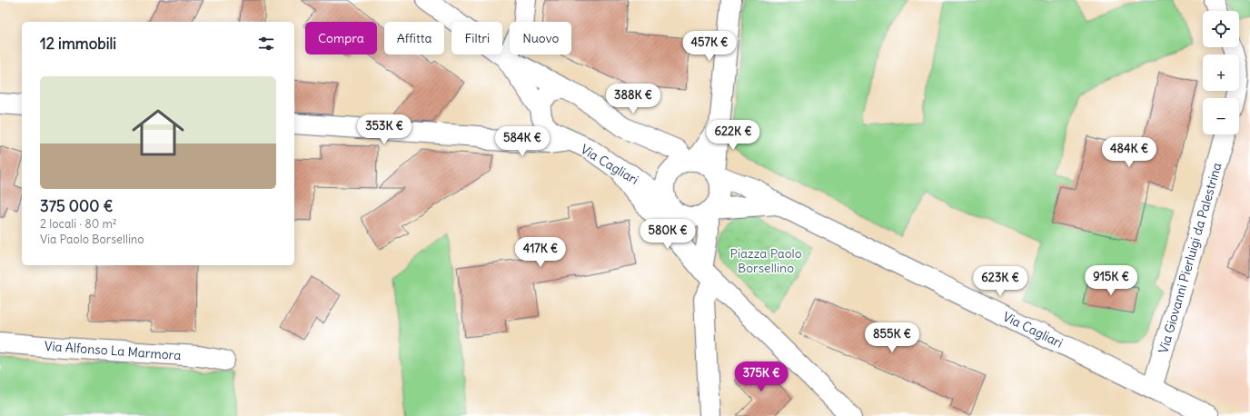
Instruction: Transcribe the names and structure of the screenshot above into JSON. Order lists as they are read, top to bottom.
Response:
{
  "streets": {
    "street": ["Via Cagliari", "Via Giovanni Pierluigi da Palestrina", "Via Alfonso La Marmora"]
  },
  "crossings": [
    ["Via Cagliari", "Via Giovanni Pierluigi da Palestrina"]
  ],
  "parks": ["Piazza Paolo Borsellino"],
  "page": {
    "map_buttons": ["+", "−"],
    "chip": [
      "Compra",
      "Affitta",
      "Filtri",
      "Nuovo"
    ],
    "heading": "12 immobili",
    "price": [
      "457K €",
      "388K €",
      "353K €",
      "622K €",
      "584K €",
      "484K €",
      "580K €",
      "417K €",
      "915K €",
      "623K €",
      "855K €",
      "375K €"
    ],
    "list": [
      {
        "name": "375 000 €",
        "note": "2 locali · 80 m² · Via Paolo Borsellino"
      }
    ]
  }
}
